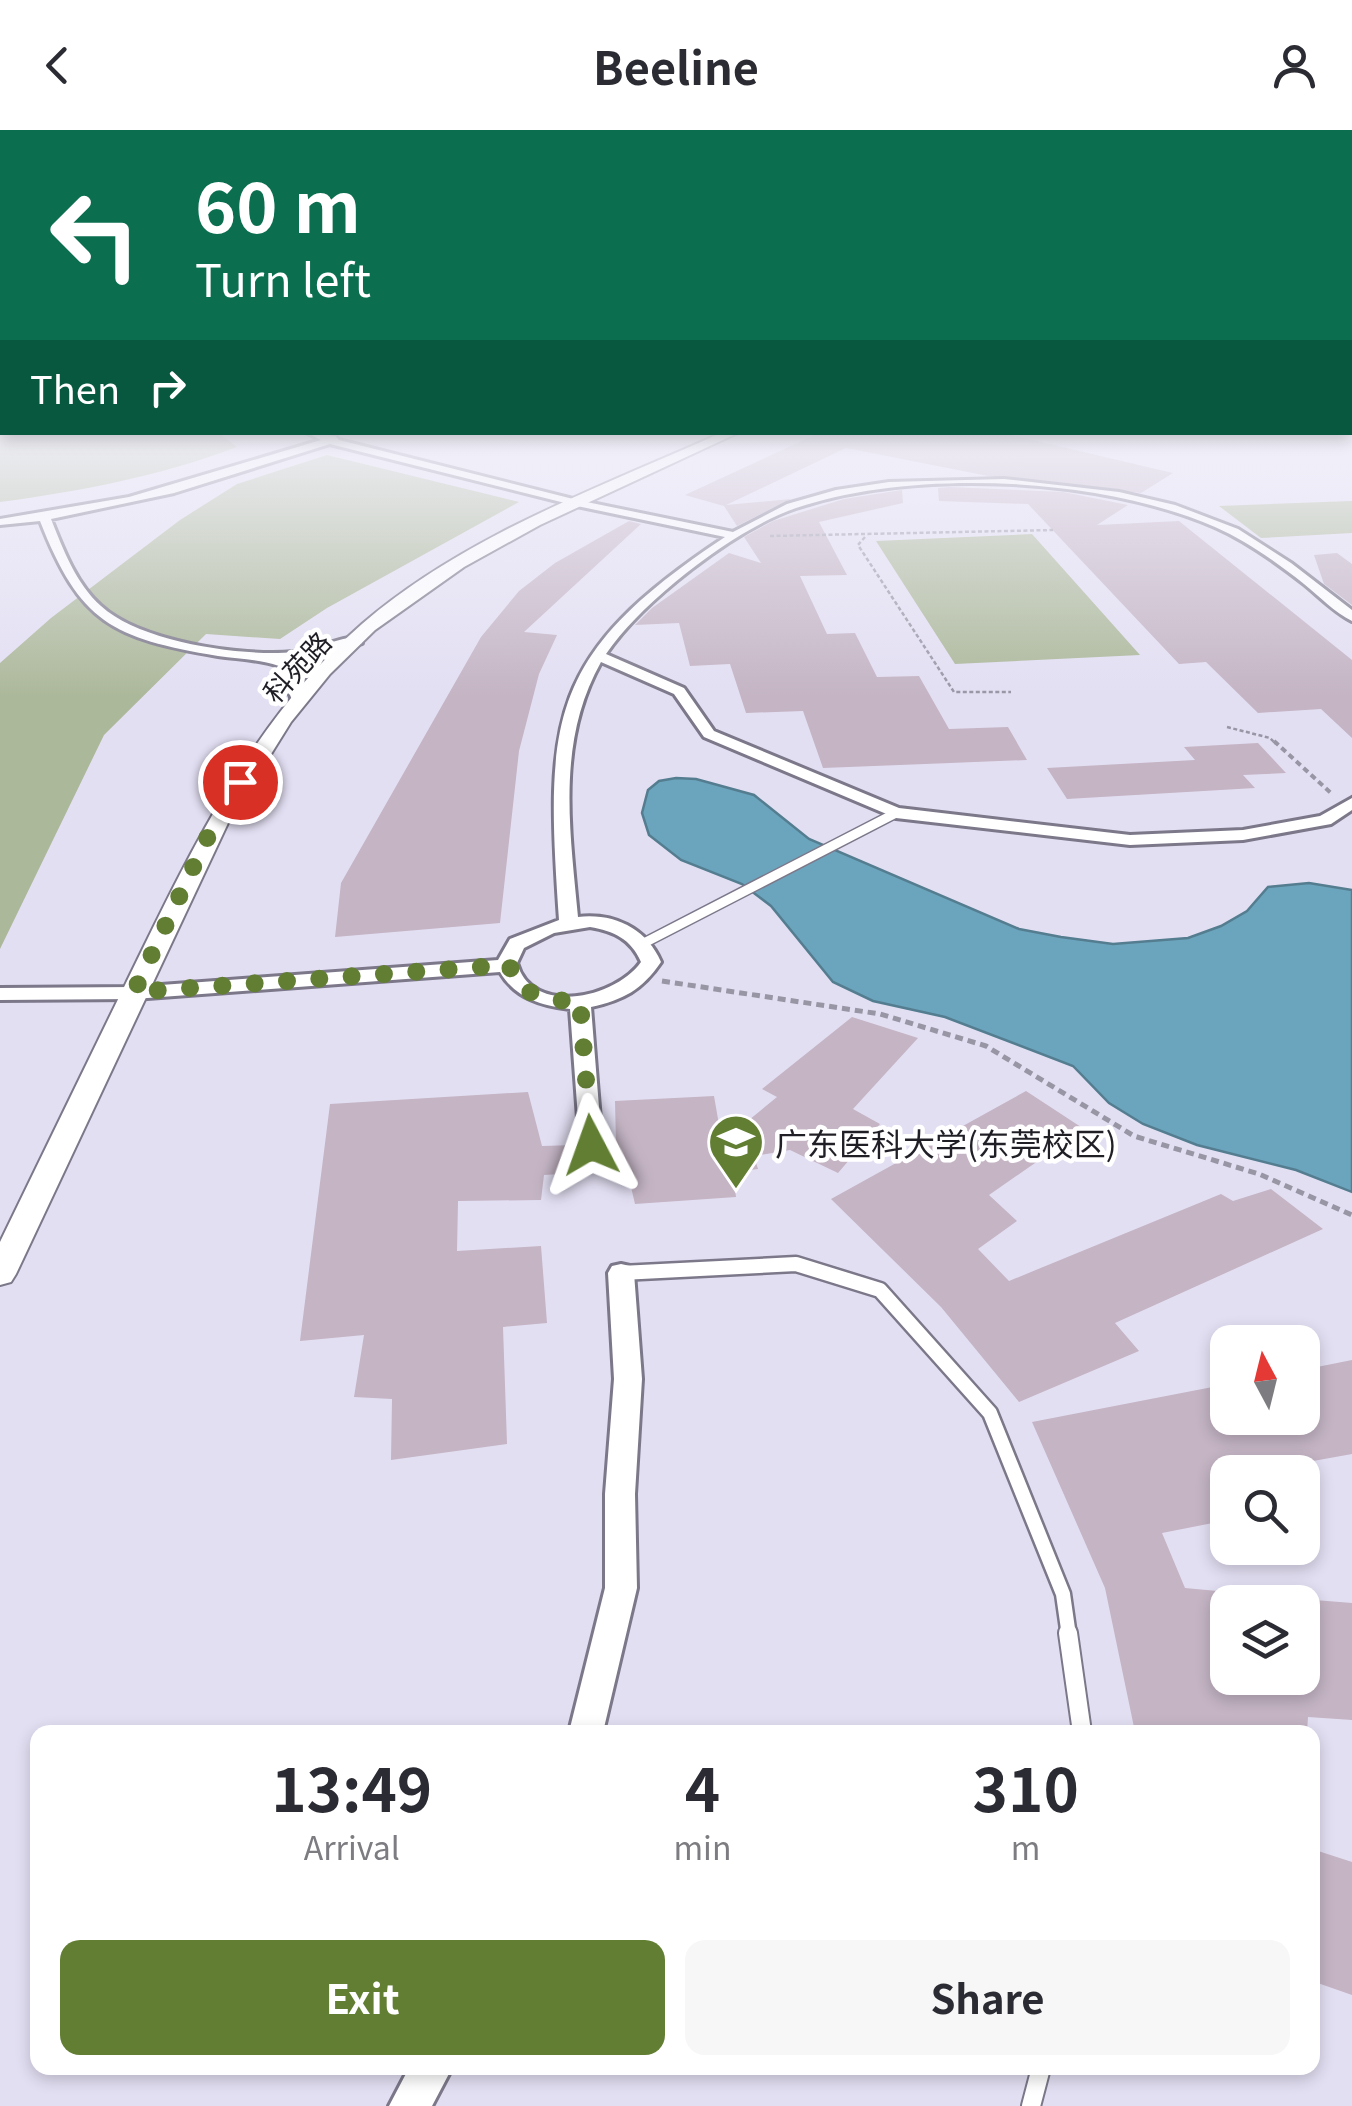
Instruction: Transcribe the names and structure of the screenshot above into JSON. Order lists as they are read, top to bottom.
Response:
{
  "streets": {
    "street": ["科苑路"]
  },
  "places": {
    "school or university": ["广东医科大学(东莞校区)"]
  },
  "north": "top",
  "page": {
    "header": "Beeline",
    "turn": ["60 m", "Turn left"],
    "then": "Then",
    "eta": [
      "13:49",
      "Arrival",
      "4",
      "min",
      "310",
      "m"
    ],
    "buttons": ["Exit", "Share"]
  }
}
